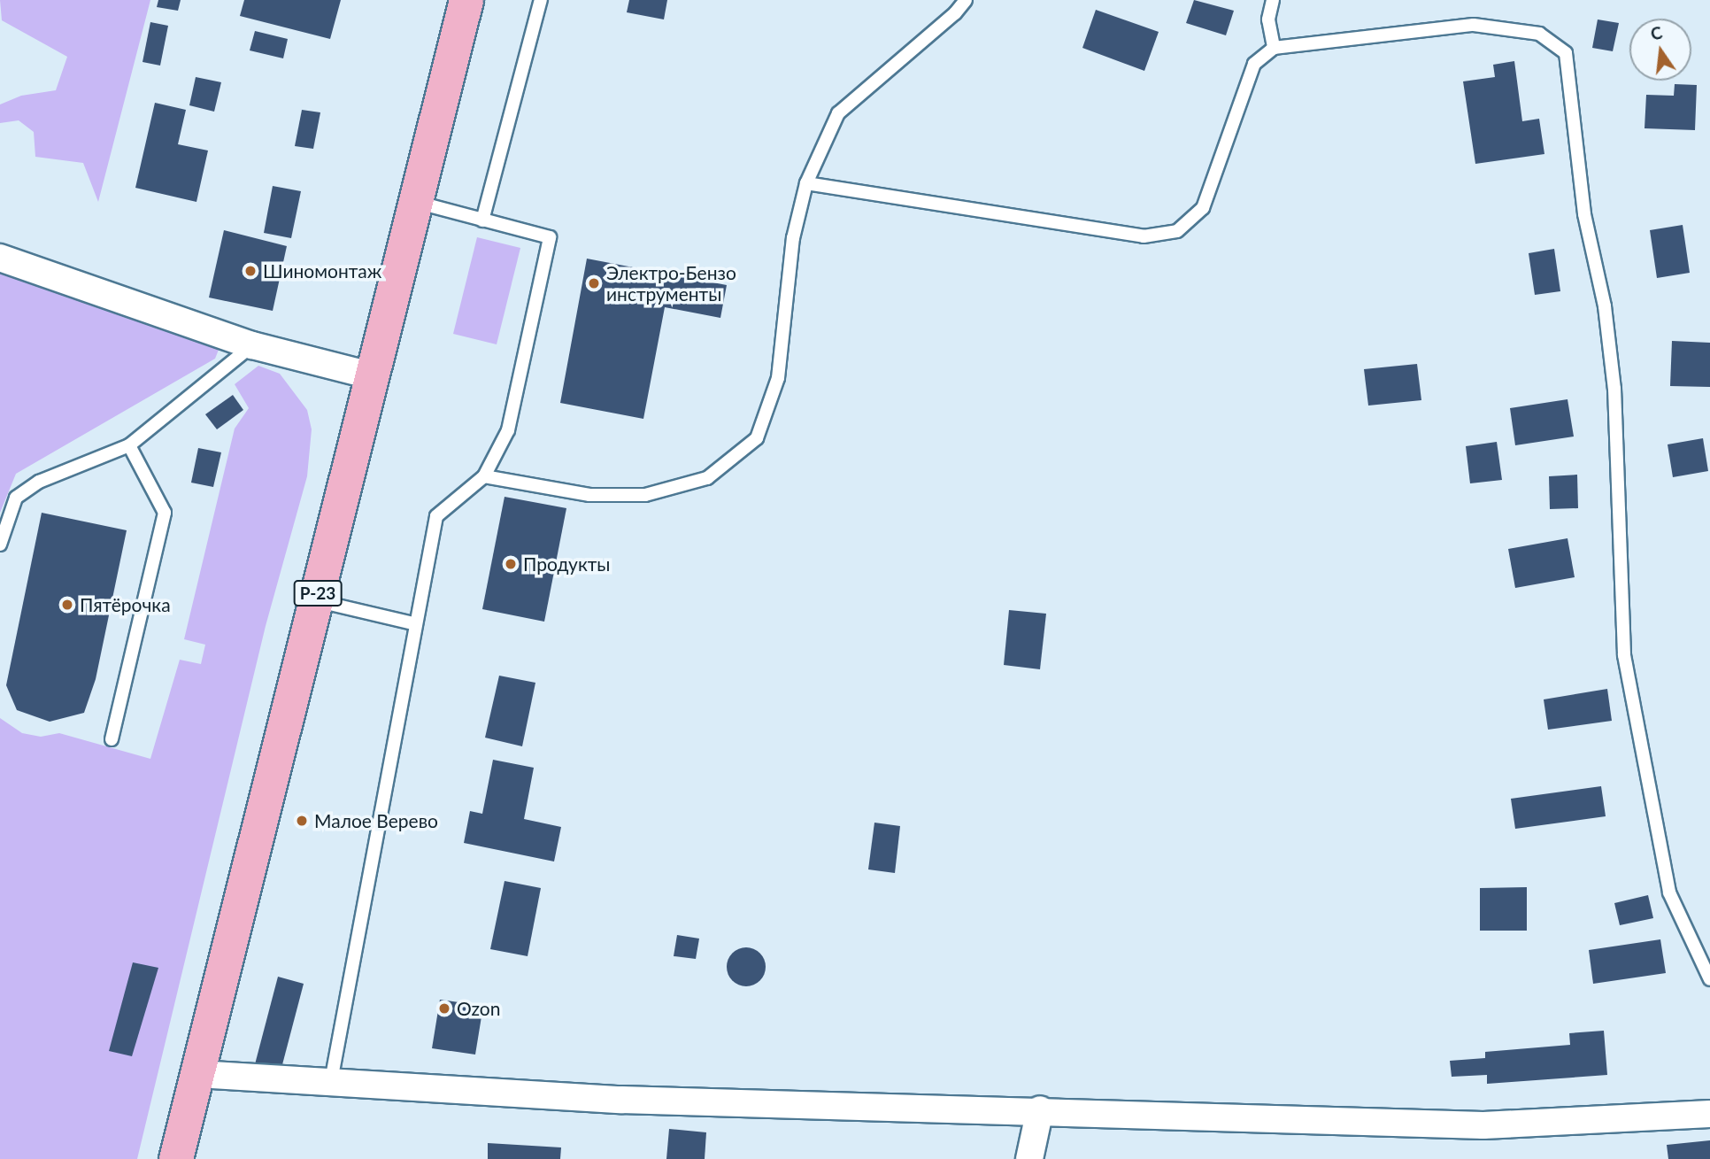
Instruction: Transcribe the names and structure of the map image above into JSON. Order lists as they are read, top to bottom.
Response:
{
  "streets": {
    "main road": ["Р-23"]
  },
  "places": [
    "Шиномонтаж",
    "Электро-Бензо инструменты",
    "Продукты",
    "Пятёрочка",
    "Малое Верево",
    "Ozon"
  ],
  "north": "top"
}
